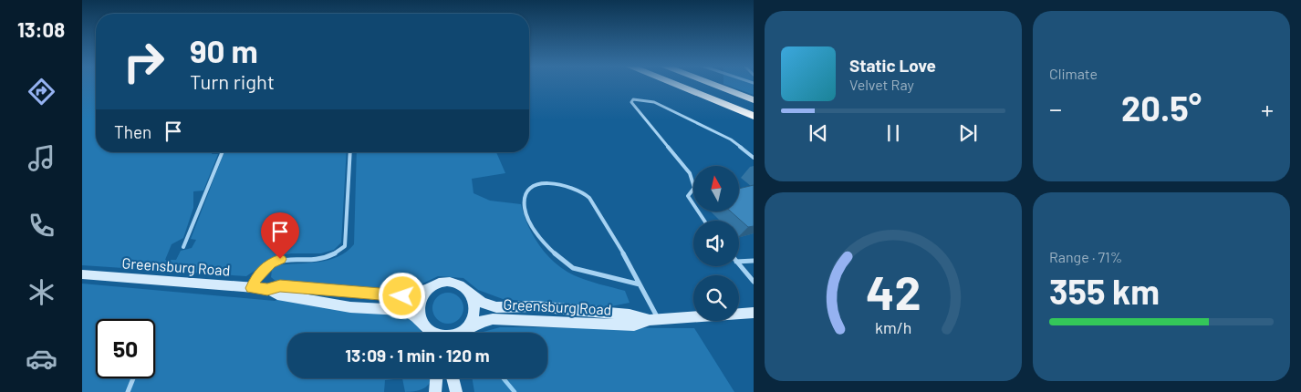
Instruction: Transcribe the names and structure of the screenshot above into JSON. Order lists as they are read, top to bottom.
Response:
{
  "streets": {
    "main road": ["Greensburg Road"]
  },
  "north": "top",
  "page": {
    "tabs": "13:08",
    "tile": [
      "Climate",
      ["Range · 71%", "355 km"]
    ],
    "turn": ["90 m", "Turn right"],
    "song": ["Static Love", "Velvet Ray"],
    "heat": ["−", "20.5°", "+"],
    "then": "Then",
    "limit": "50",
    "trip": "13:09 · 1 min · 120 m",
    "gauge": ["42", "km/h"]
  }
}
